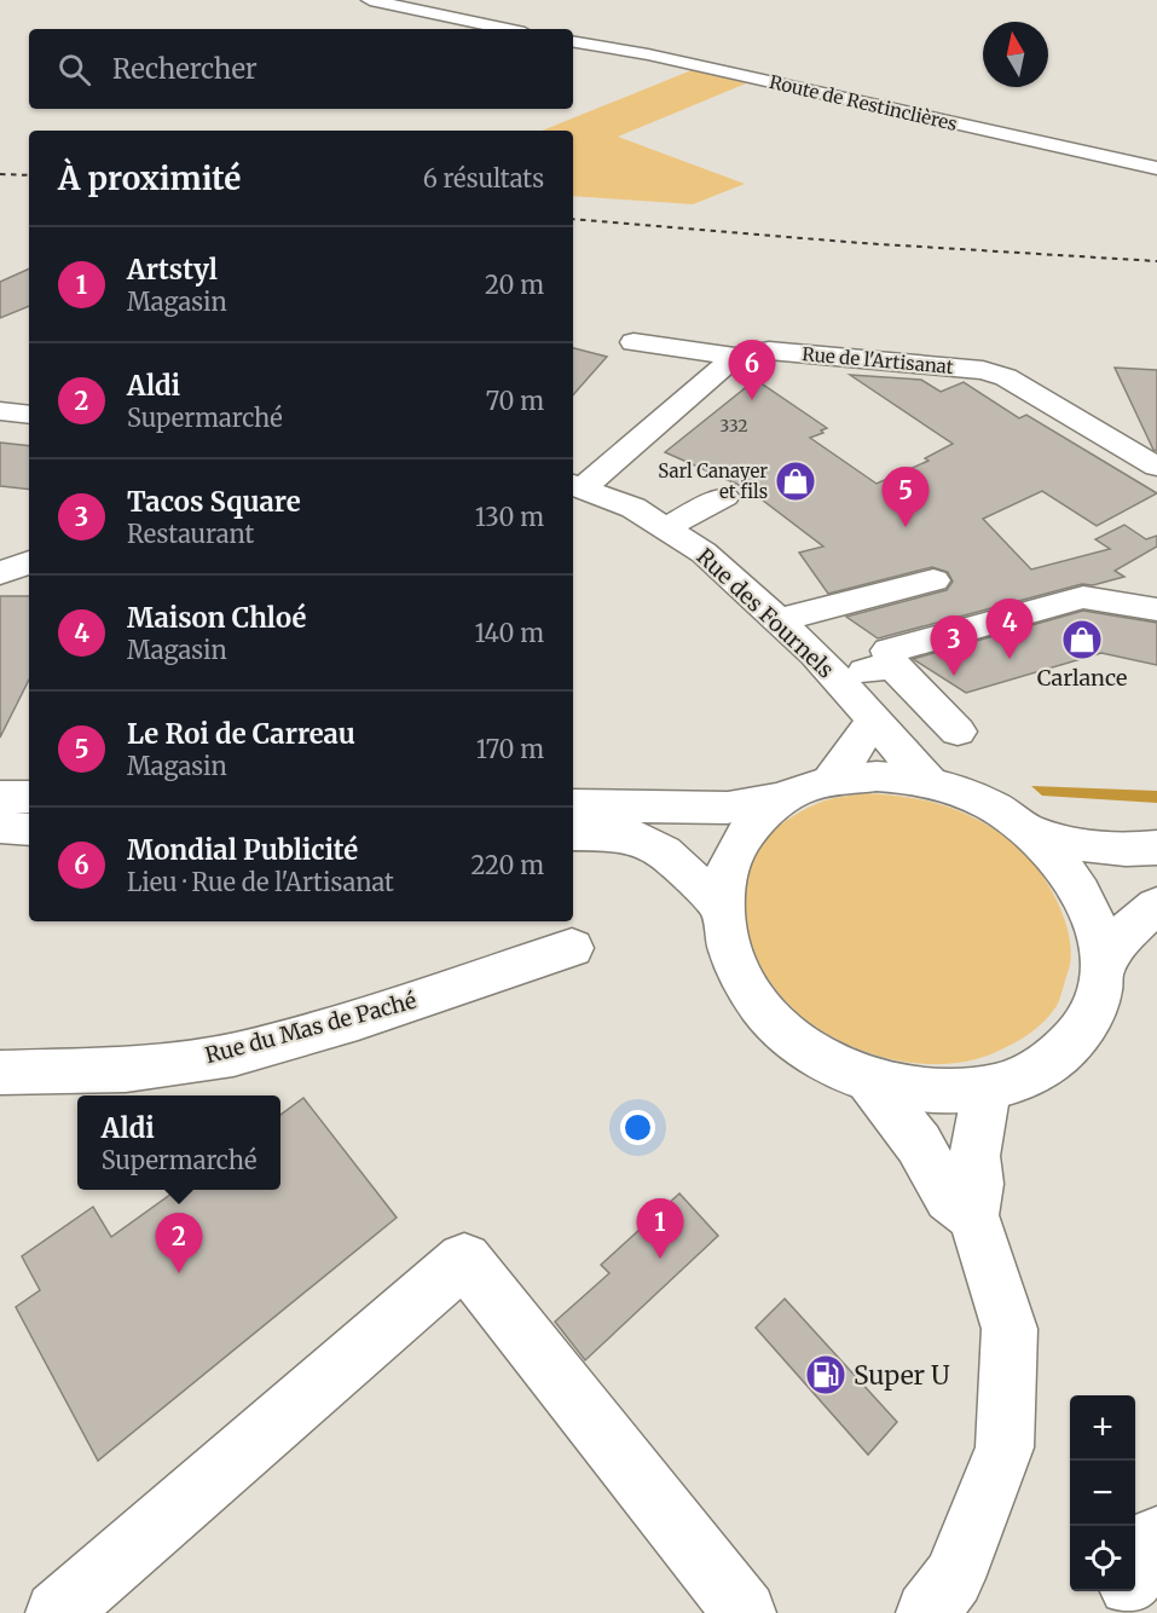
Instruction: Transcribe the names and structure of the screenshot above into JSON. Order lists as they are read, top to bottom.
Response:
{
  "streets": {
    "street": [
      "Route de Restinclières",
      "Rue de l'Artisanat",
      "Rue des Fournels",
      "Rue du Mas de Paché"
    ]
  },
  "crossings": [
    ["Rue de l'Artisanat", "Rue des Fournels"]
  ],
  "places": {
    "shop": ["Sarl Canayer et fils", "Carlance"],
    "fuel station": ["Super U"]
  },
  "house_numbers": ["332"],
  "north": "top",
  "page": {
    "search": "Rechercher",
    "heading": ["À proximité", "6 résultats"],
    "list": [
      {
        "mark": "1",
        "name": "Artstyl",
        "note": "Magasin",
        "value": "20 m"
      },
      {
        "mark": "2",
        "name": "Aldi",
        "note": "Supermarché",
        "value": "70 m"
      },
      {
        "mark": "3",
        "name": "Tacos Square",
        "note": "Restaurant",
        "value": "130 m"
      },
      {
        "mark": "4",
        "name": "Maison Chloé",
        "note": "Magasin",
        "value": "140 m"
      },
      {
        "mark": "5",
        "name": "Le Roi de Carreau",
        "note": "Magasin",
        "value": "170 m"
      },
      {
        "mark": "6",
        "name": "Mondial Publicité",
        "note": "Lieu · Rue de l'Artisanat",
        "value": "220 m"
      }
    ],
    "pins": [
      "6",
      "5",
      "4",
      "3",
      "1",
      "2"
    ],
    "popup": ["Aldi", "Supermarché"],
    "map_buttons": ["+", "−"]
  }
}
